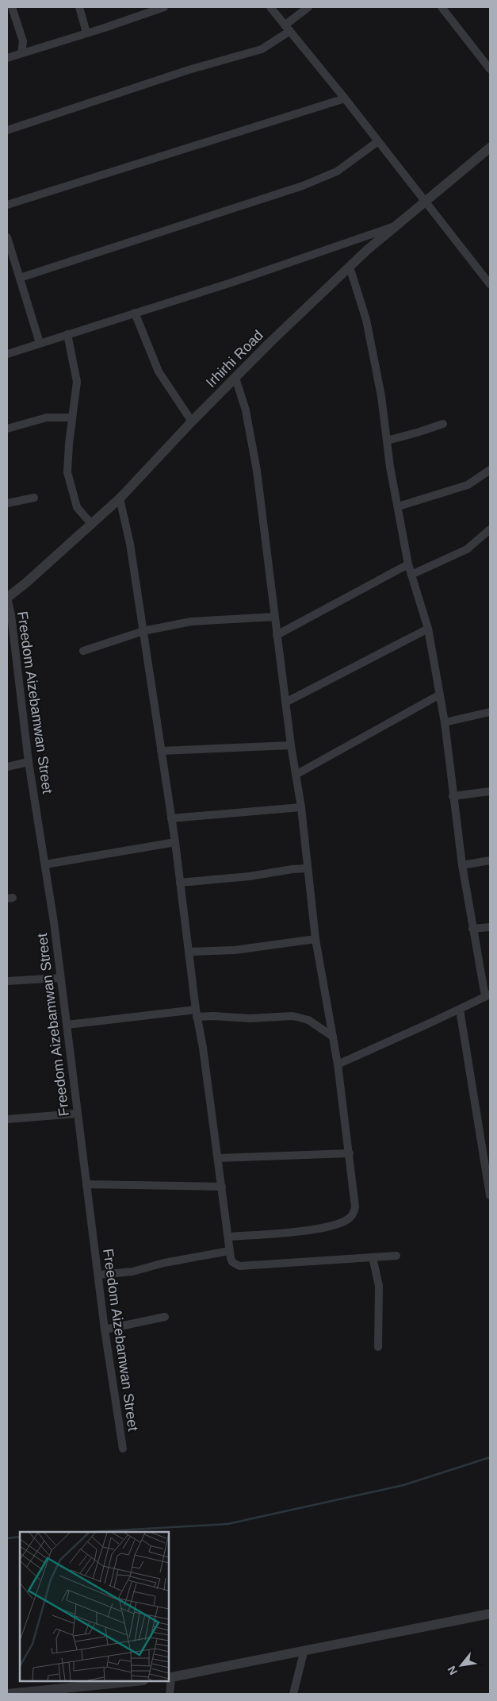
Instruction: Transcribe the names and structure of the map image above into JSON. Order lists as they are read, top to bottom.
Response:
{
  "streets": {
    "street": ["Irhirhi Road", "Freedom Aizebamwan Street"]
  },
  "crossings": [
    ["Irhirhi Road", "Freedom Aizebamwan Street"]
  ],
  "north": "bottom left"
}
